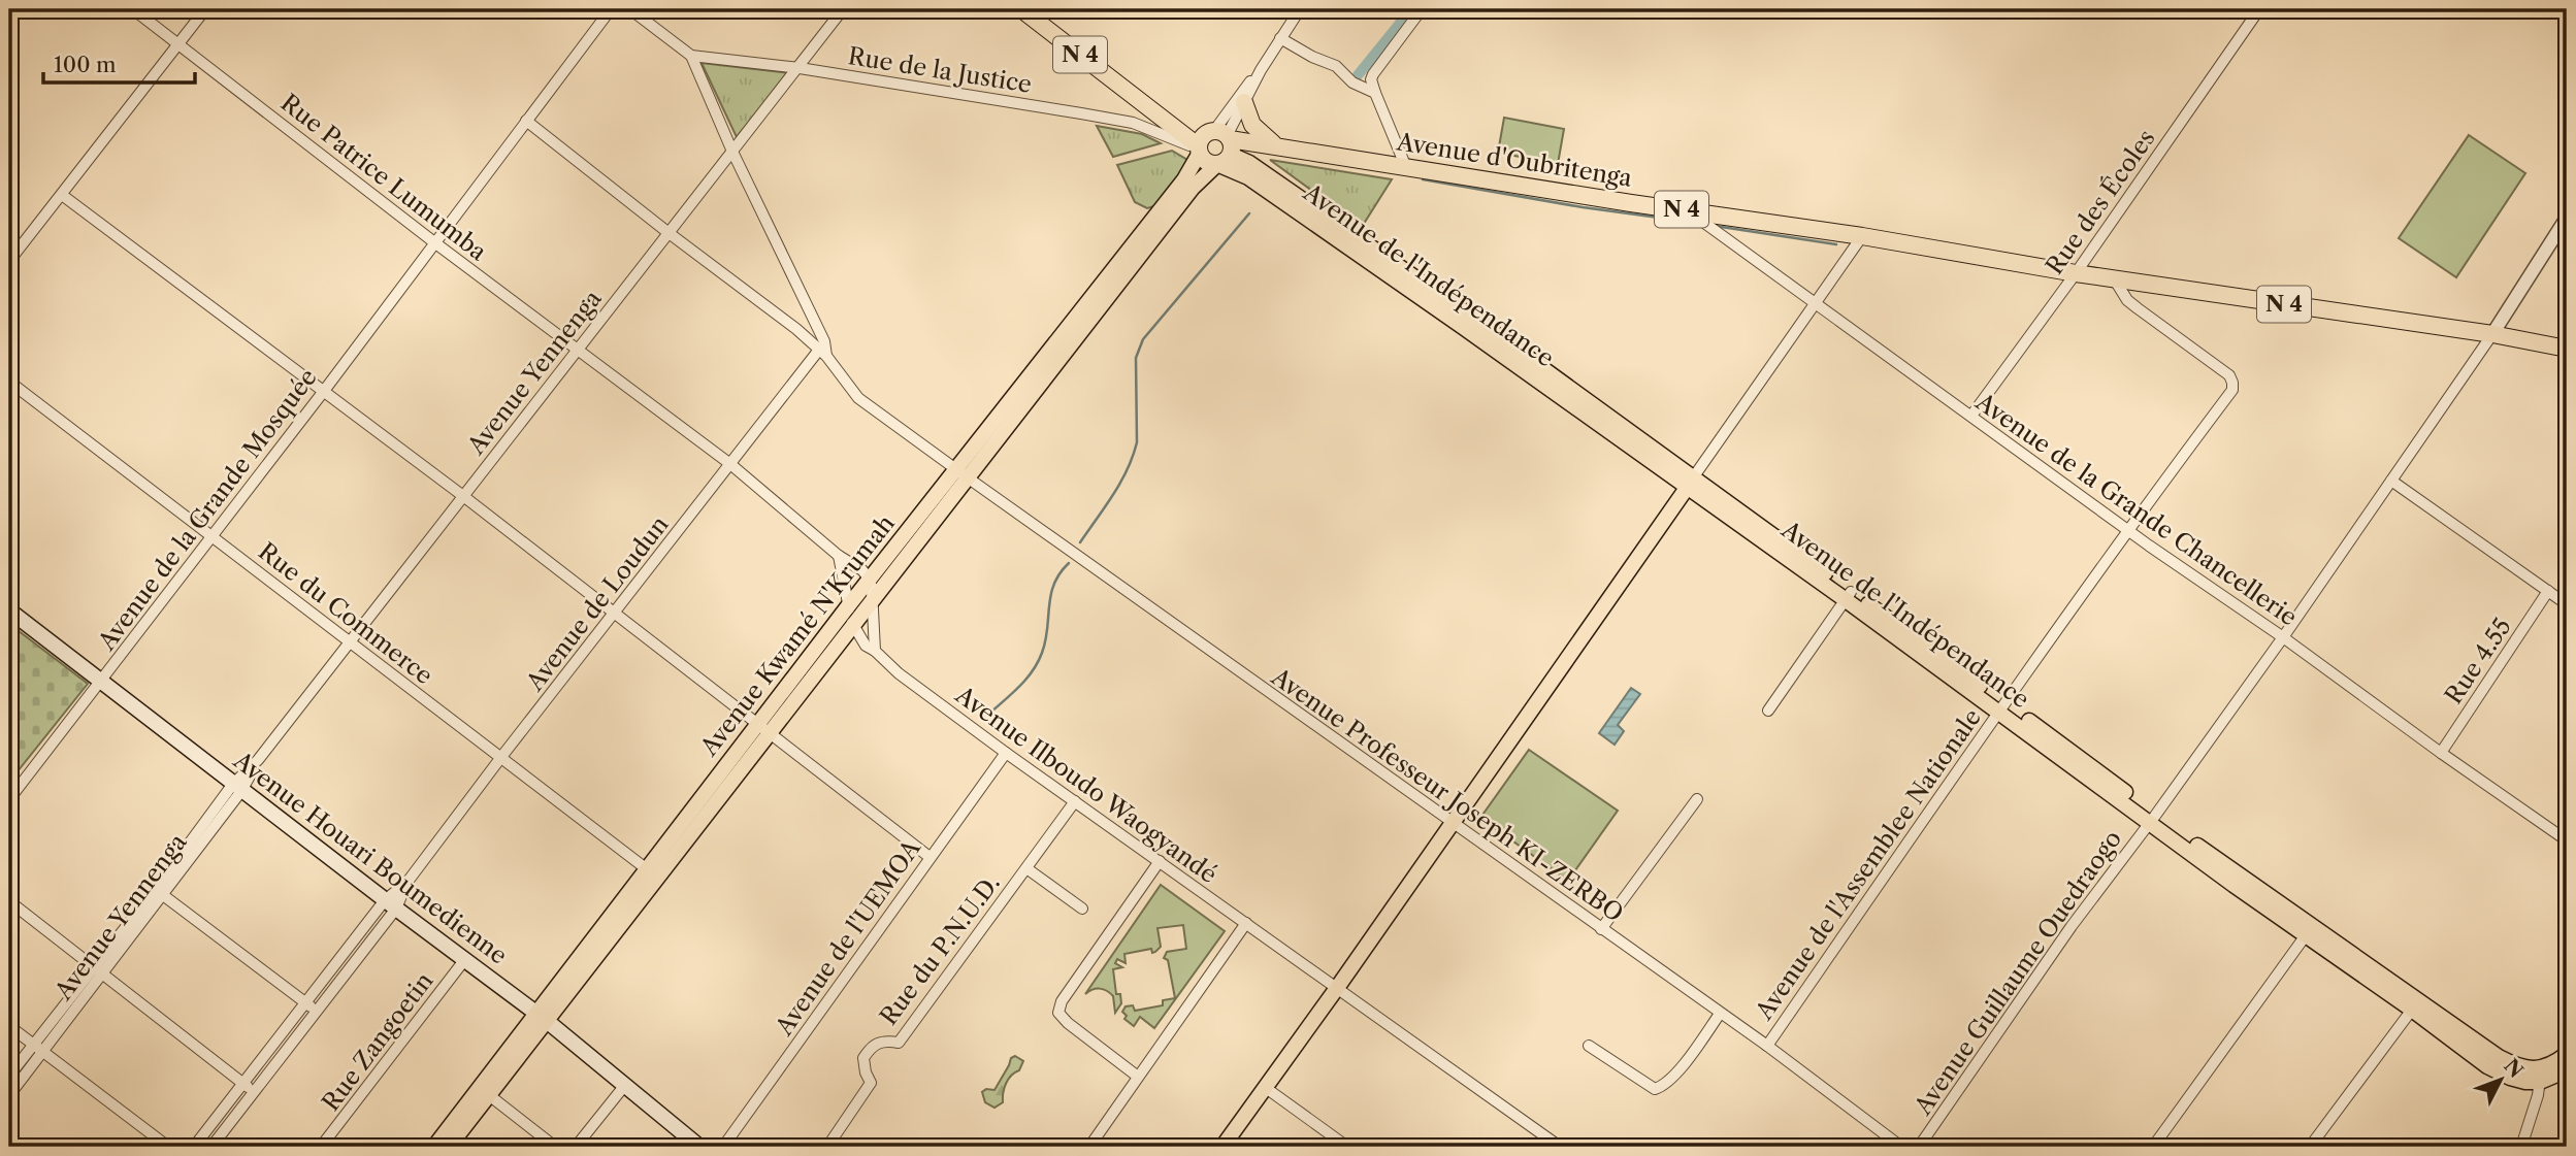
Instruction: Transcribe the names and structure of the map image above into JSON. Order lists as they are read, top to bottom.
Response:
{
  "streets": {
    "highway": ["N 4", "Avenue d'Oubritenga"],
    "main road": ["Avenue de l'Indépendance", "Avenue Kwamé N'Krumah", "Avenue Houari Boumedienne"],
    "street": [
      "Rue de la Justice",
      "Rue Patrice Lumumba",
      "Rue des Écoles",
      "Avenue Yennenga",
      "Avenue de la Grande Mosquée",
      "Avenue de la Grande Chancellerie",
      "Avenue de Loudun",
      "Rue du Commerce",
      "Rue 4.55",
      "Avenue Ilboudo Waogyandé",
      "Avenue Professeur Joseph KI-ZERBO",
      "Avenue de l'Assemblee Nationale",
      "Avenue de l'UEMOA",
      "Rue du P.N.U.D.",
      "Avenue Guillaume Ouedraogo",
      "Rue Zangoetin"
    ]
  },
  "crossings": [
    ["N 4", "Rue de la Justice"],
    ["N 4", "Avenue d'Oubritenga"],
    ["N 4", "Rue des Écoles"],
    ["N 4", "Avenue de l'Indépendance"],
    ["N 4", "Avenue Kwamé N'Krumah"],
    ["N 4", "Avenue de l'Assemblee Nationale"],
    ["N 4", "Avenue Guillaume Ouedraogo"],
    ["Rue de la Justice", "Avenue d'Oubritenga"],
    ["Rue de la Justice", "Avenue de l'Indépendance"],
    ["Rue de la Justice", "Avenue Yennenga"],
    ["Rue de la Justice", "Avenue Kwamé N'Krumah"],
    ["Avenue d'Oubritenga", "Rue des Écoles"],
    ["Avenue d'Oubritenga", "Avenue de l'Indépendance"],
    ["Avenue d'Oubritenga", "Avenue de la Grande Chancellerie"],
    ["Avenue d'Oubritenga", "Avenue Kwamé N'Krumah"],
    ["Rue Patrice Lumumba", "Avenue Yennenga"],
    ["Rue Patrice Lumumba", "Avenue de la Grande Mosquée"],
    ["Rue des Écoles", "Avenue de la Grande Chancellerie"],
    ["Avenue de l'Indépendance", "Avenue Kwamé N'Krumah"],
    ["Avenue de l'Indépendance", "Avenue de l'Assemblee Nationale"],
    ["Avenue de l'Indépendance", "Avenue Guillaume Ouedraogo"],
    ["Avenue Yennenga", "Rue du Commerce"],
    ["Avenue Yennenga", "Avenue Houari Boumedienne"],
    ["Avenue de la Grande Mosquée", "Rue du Commerce"],
    ["Avenue de la Grande Mosquée", "Avenue Houari Boumedienne"],
    ["Avenue de la Grande Chancellerie", "Rue 4.55"],
    ["Avenue de la Grande Chancellerie", "Avenue de l'Assemblee Nationale"],
    ["Avenue de la Grande Chancellerie", "Avenue Guillaume Ouedraogo"],
    ["Avenue de Loudun", "Rue du Commerce"],
    ["Avenue de Loudun", "Avenue Professeur Joseph KI-ZERBO"],
    ["Avenue de Loudun", "Avenue Houari Boumedienne"],
    ["Rue du Commerce", "Avenue Kwamé N'Krumah"],
    ["Avenue Kwamé N'Krumah", "Avenue Ilboudo Waogyandé"],
    ["Avenue Kwamé N'Krumah", "Avenue Professeur Joseph KI-ZERBO"],
    ["Avenue Kwamé N'Krumah", "Avenue Houari Boumedienne"],
    ["Avenue Ilboudo Waogyandé", "Avenue de l'UEMOA"],
    ["Avenue Ilboudo Waogyandé", "Rue du P.N.U.D."],
    ["Avenue Professeur Joseph KI-ZERBO", "Avenue de l'Assemblee Nationale"],
    ["Avenue Houari Boumedienne", "Rue Zangoetin"]
  ],
  "scale_bar": "100 m",
  "north": "top right"
}
